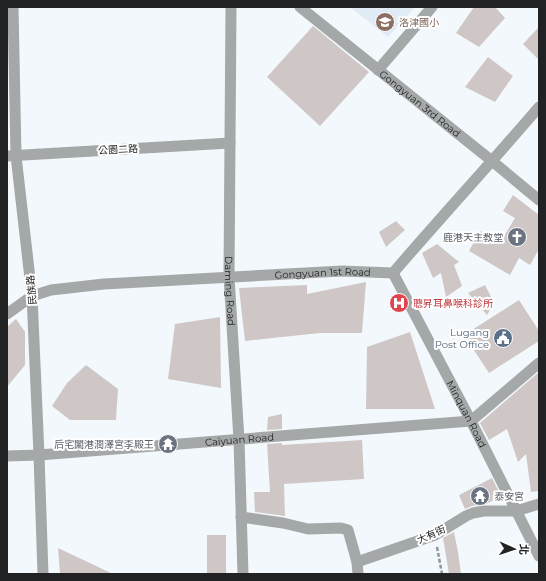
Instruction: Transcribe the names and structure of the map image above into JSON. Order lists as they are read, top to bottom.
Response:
{
  "streets": {
    "street": [
      "Gongyuan 3rd Road",
      "公園二路",
      "Gongyuan 1st Road",
      "民族路",
      "Daming Road",
      "Minquan Road",
      "Caiyuan Road",
      "大有街"
    ]
  },
  "crossings": [
    ["公園二路", "民族路"],
    ["公園二路", "Daming Road"],
    ["Gongyuan 1st Road", "民族路"],
    ["Gongyuan 1st Road", "Daming Road"],
    ["Gongyuan 1st Road", "Minquan Road"],
    ["民族路", "Caiyuan Road"],
    ["Daming Road", "Caiyuan Road"],
    ["Minquan Road", "Caiyuan Road"],
    ["Minquan Road", "大有街"]
  ],
  "places": {
    "school or university": ["洛津國小"],
    "church": ["鹿港天主教堂"],
    "hospital": ["聰昇耳鼻喉科診所"],
    "public building": ["Lugang Post Office"],
    "temple": ["后宅闔港潤澤宮李殿王", "泰安宮"]
  },
  "north": "right"
}
